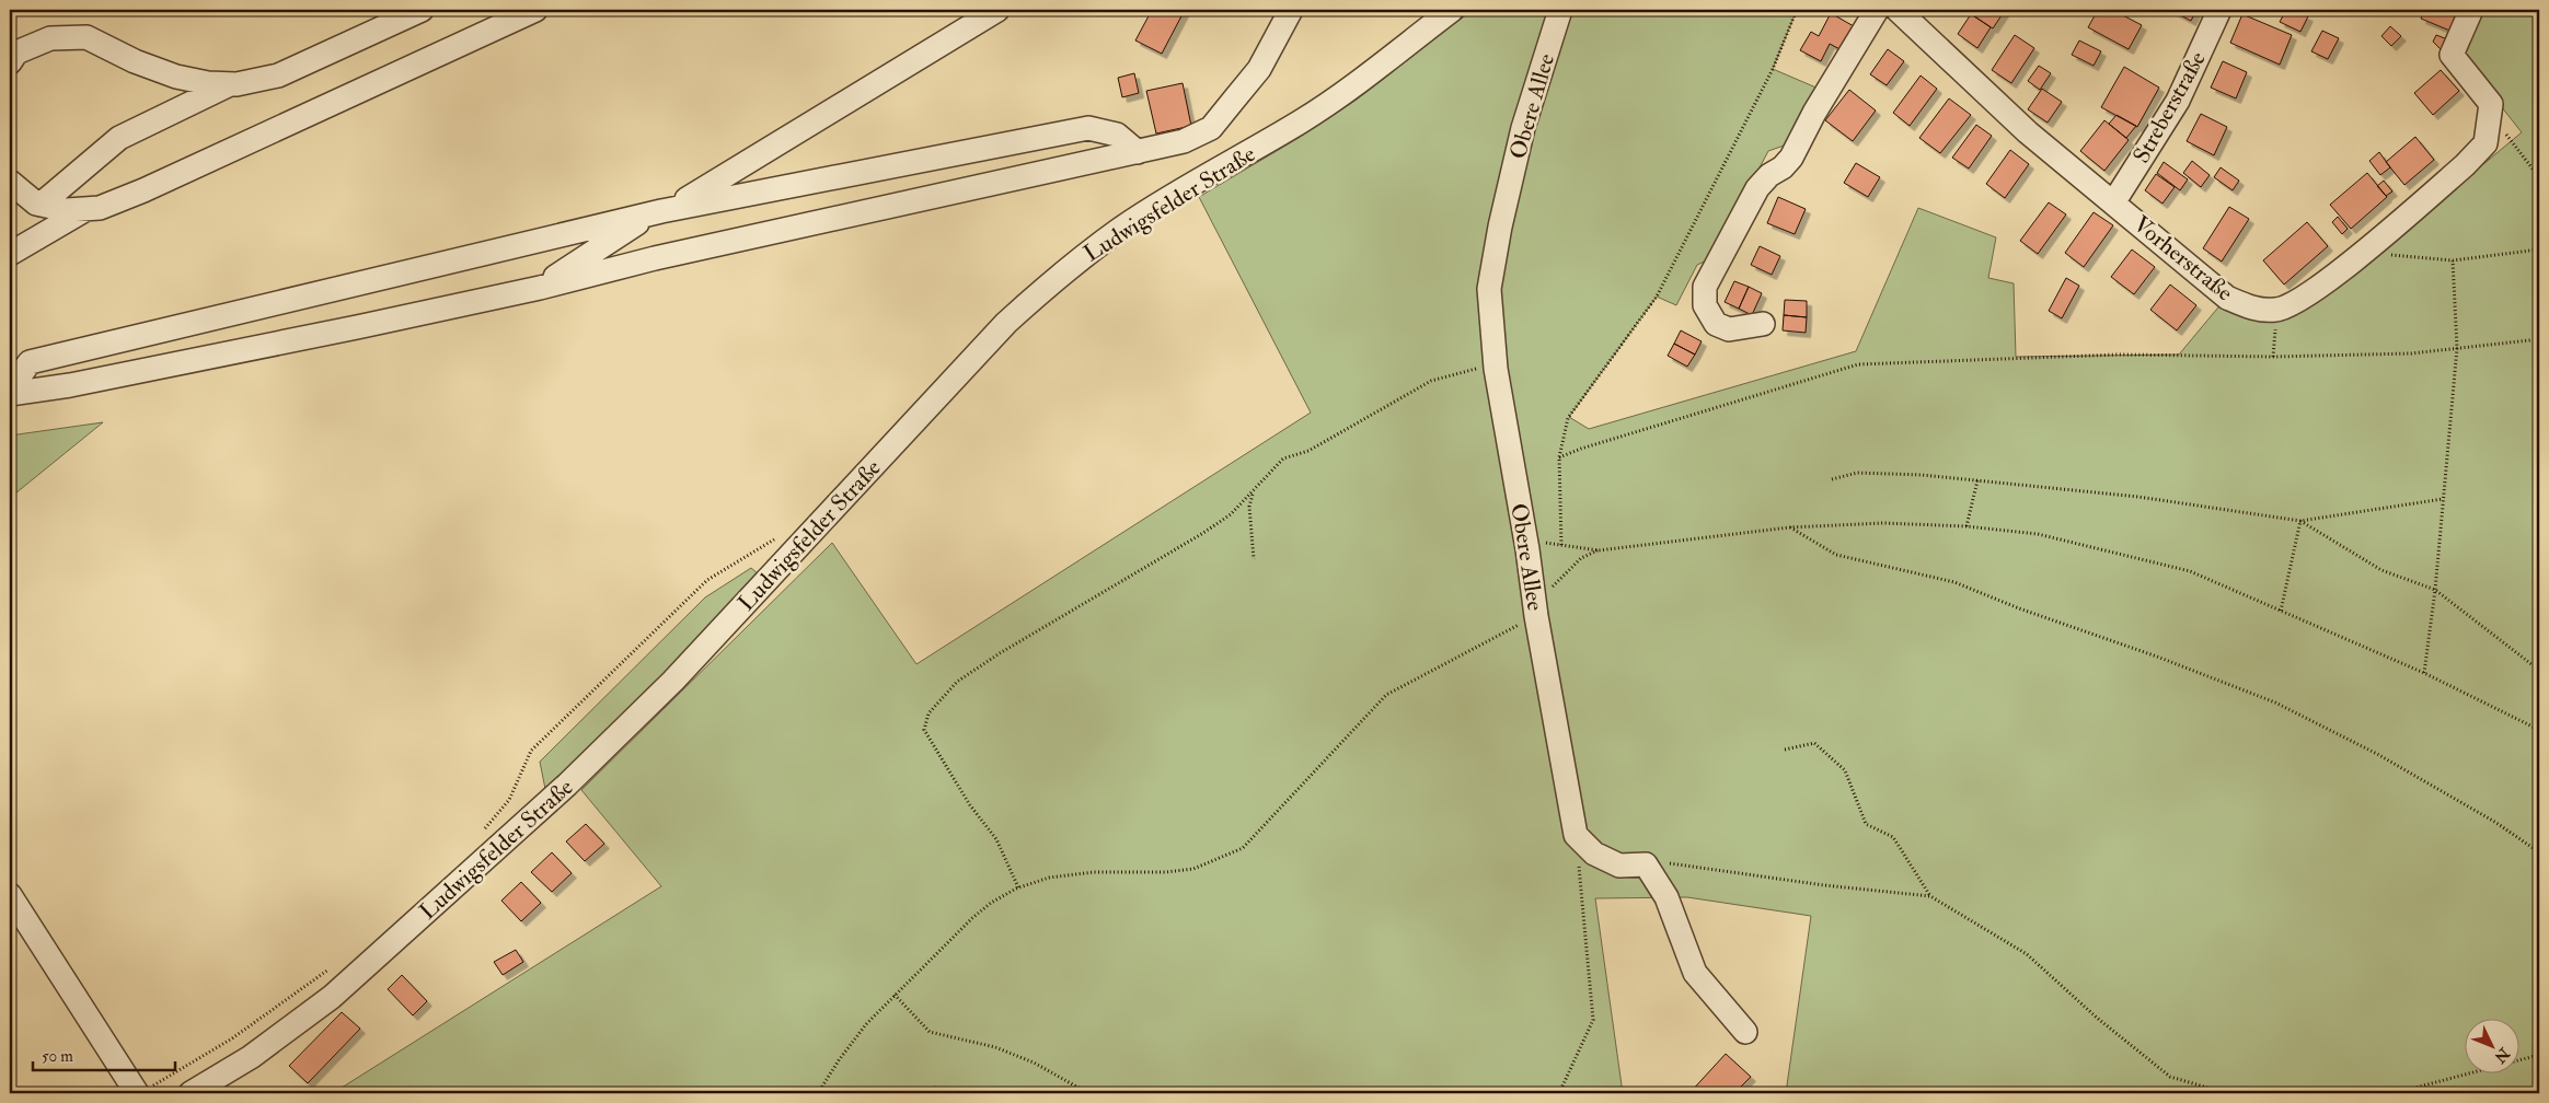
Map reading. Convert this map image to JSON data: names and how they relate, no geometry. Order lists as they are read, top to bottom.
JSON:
{
  "streets": {
    "street": [
      "Obere Allee",
      "Streberstraße",
      "Ludwigsfelder Straße",
      "Vorherstraße"
    ]
  },
  "crossings": [
    ["Streberstraße", "Vorherstraße"]
  ],
  "scale_bar": "50 m",
  "north": "bottom right"
}
